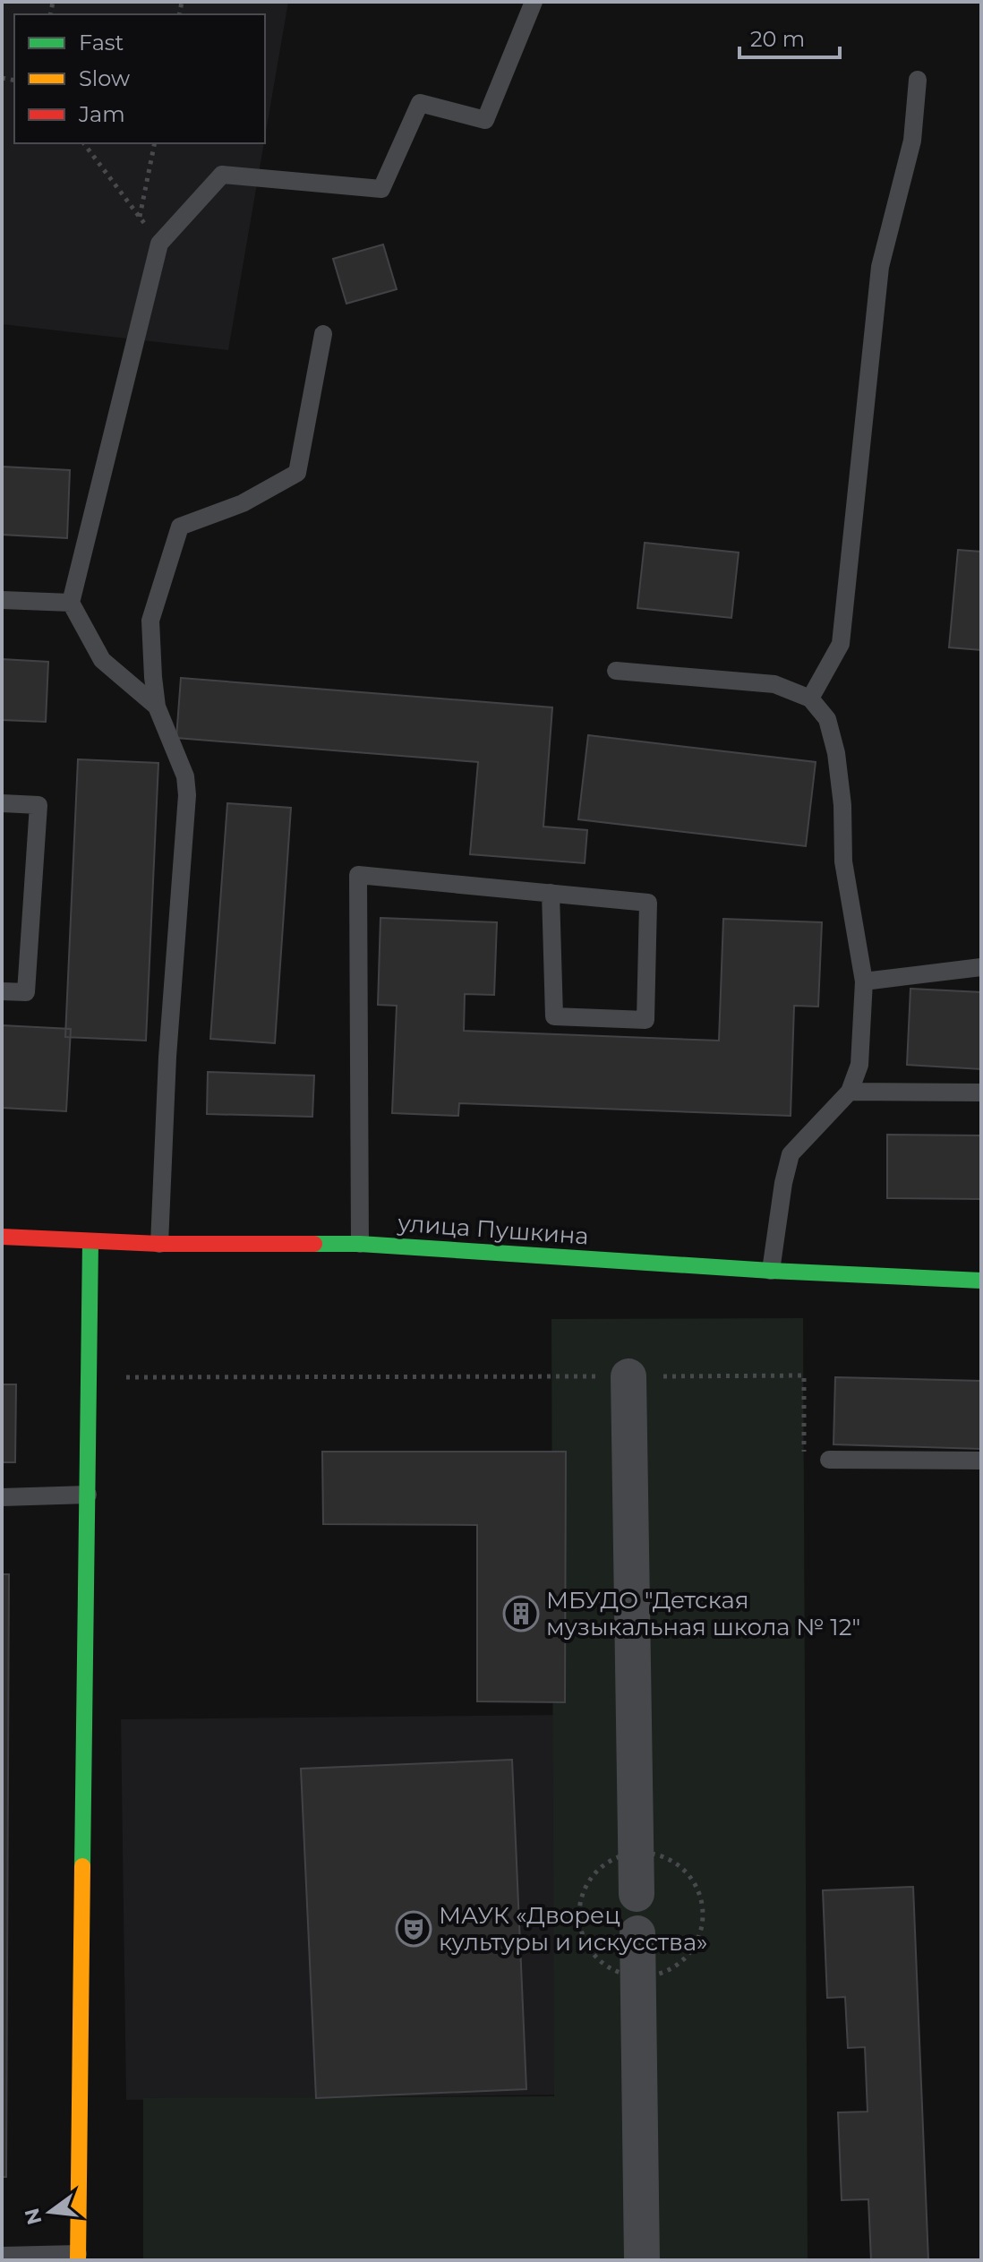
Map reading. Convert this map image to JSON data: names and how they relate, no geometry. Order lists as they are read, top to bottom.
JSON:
{
  "streets": {
    "street": ["улица Пушкина"]
  },
  "places": {
    "building": ["МБУДО \"Детская музыкальная школа № 12\""],
    "theatre": ["МАУК «Дворец культуры и искусства»"]
  },
  "legend": ["Fast", "Slow", "Jam"],
  "scale_bar": "20 m",
  "north": "left"
}
